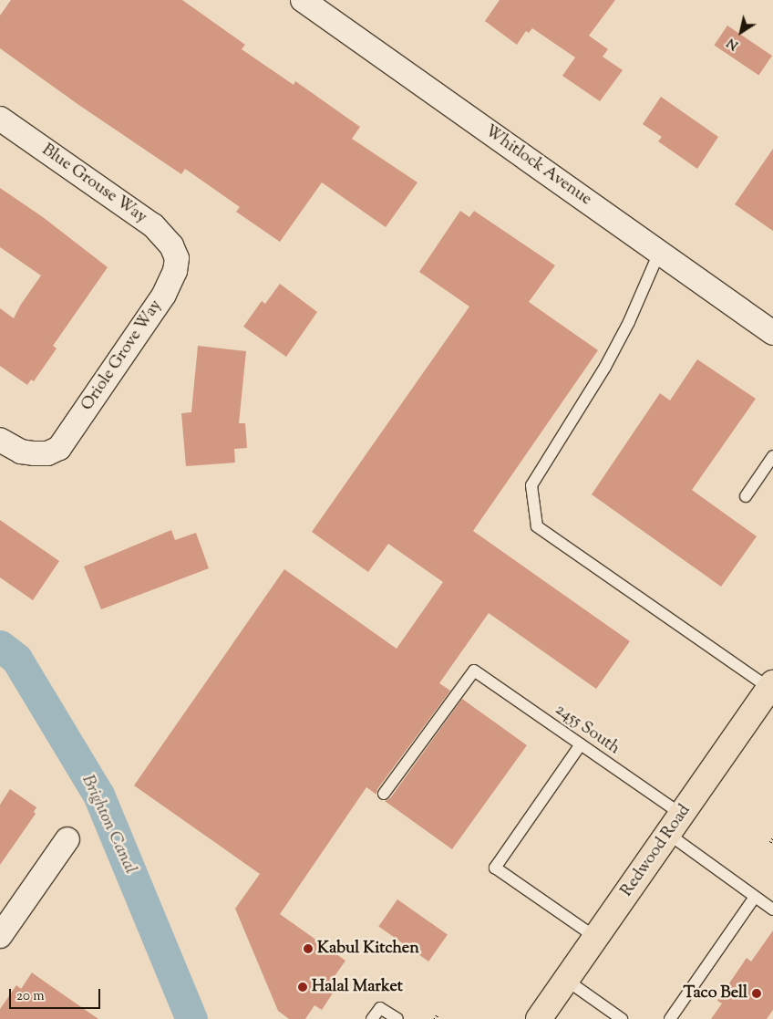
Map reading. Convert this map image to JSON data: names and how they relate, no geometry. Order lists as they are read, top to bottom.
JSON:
{
  "streets": {
    "main road": ["Redwood Road"],
    "street": ["Whitlock Avenue", "Blue Grouse Way", "Oriole Grove Way"],
    "lane": ["2455 South"]
  },
  "crossings": [
    ["Blue Grouse Way", "Oriole Grove Way"],
    ["2455 South", "Redwood Road"]
  ],
  "water": ["Brighton Canal"],
  "places": ["Kabul Kitchen", "Halal Market", "Taco Bell"],
  "scale_bar": "20 m",
  "north": "bottom left"
}
